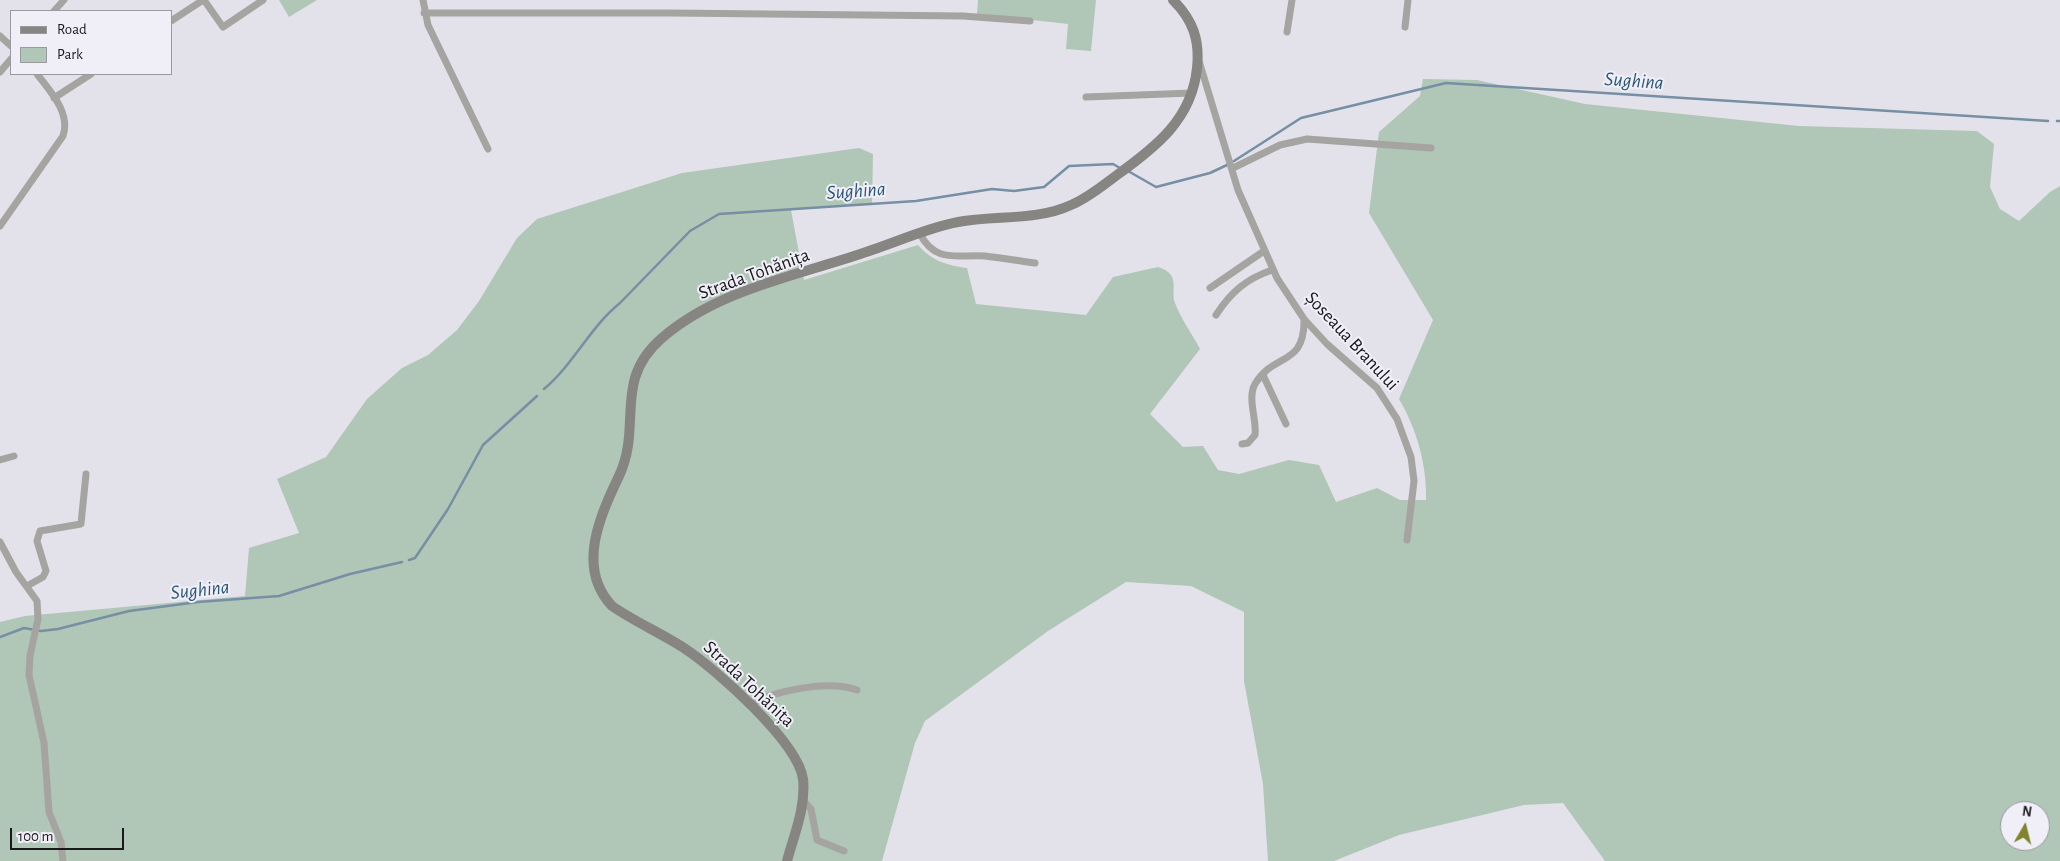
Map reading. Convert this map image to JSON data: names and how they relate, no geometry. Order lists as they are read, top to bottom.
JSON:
{
  "streets": {
    "main road": ["Strada Tohănița", "Șoseaua Branului"]
  },
  "crossings": [
    ["Strada Tohănița", "Șoseaua Branului"]
  ],
  "water": ["Sughina"],
  "legend": ["Road", "Park"],
  "scale_bar": "100 m",
  "north": "top"
}
